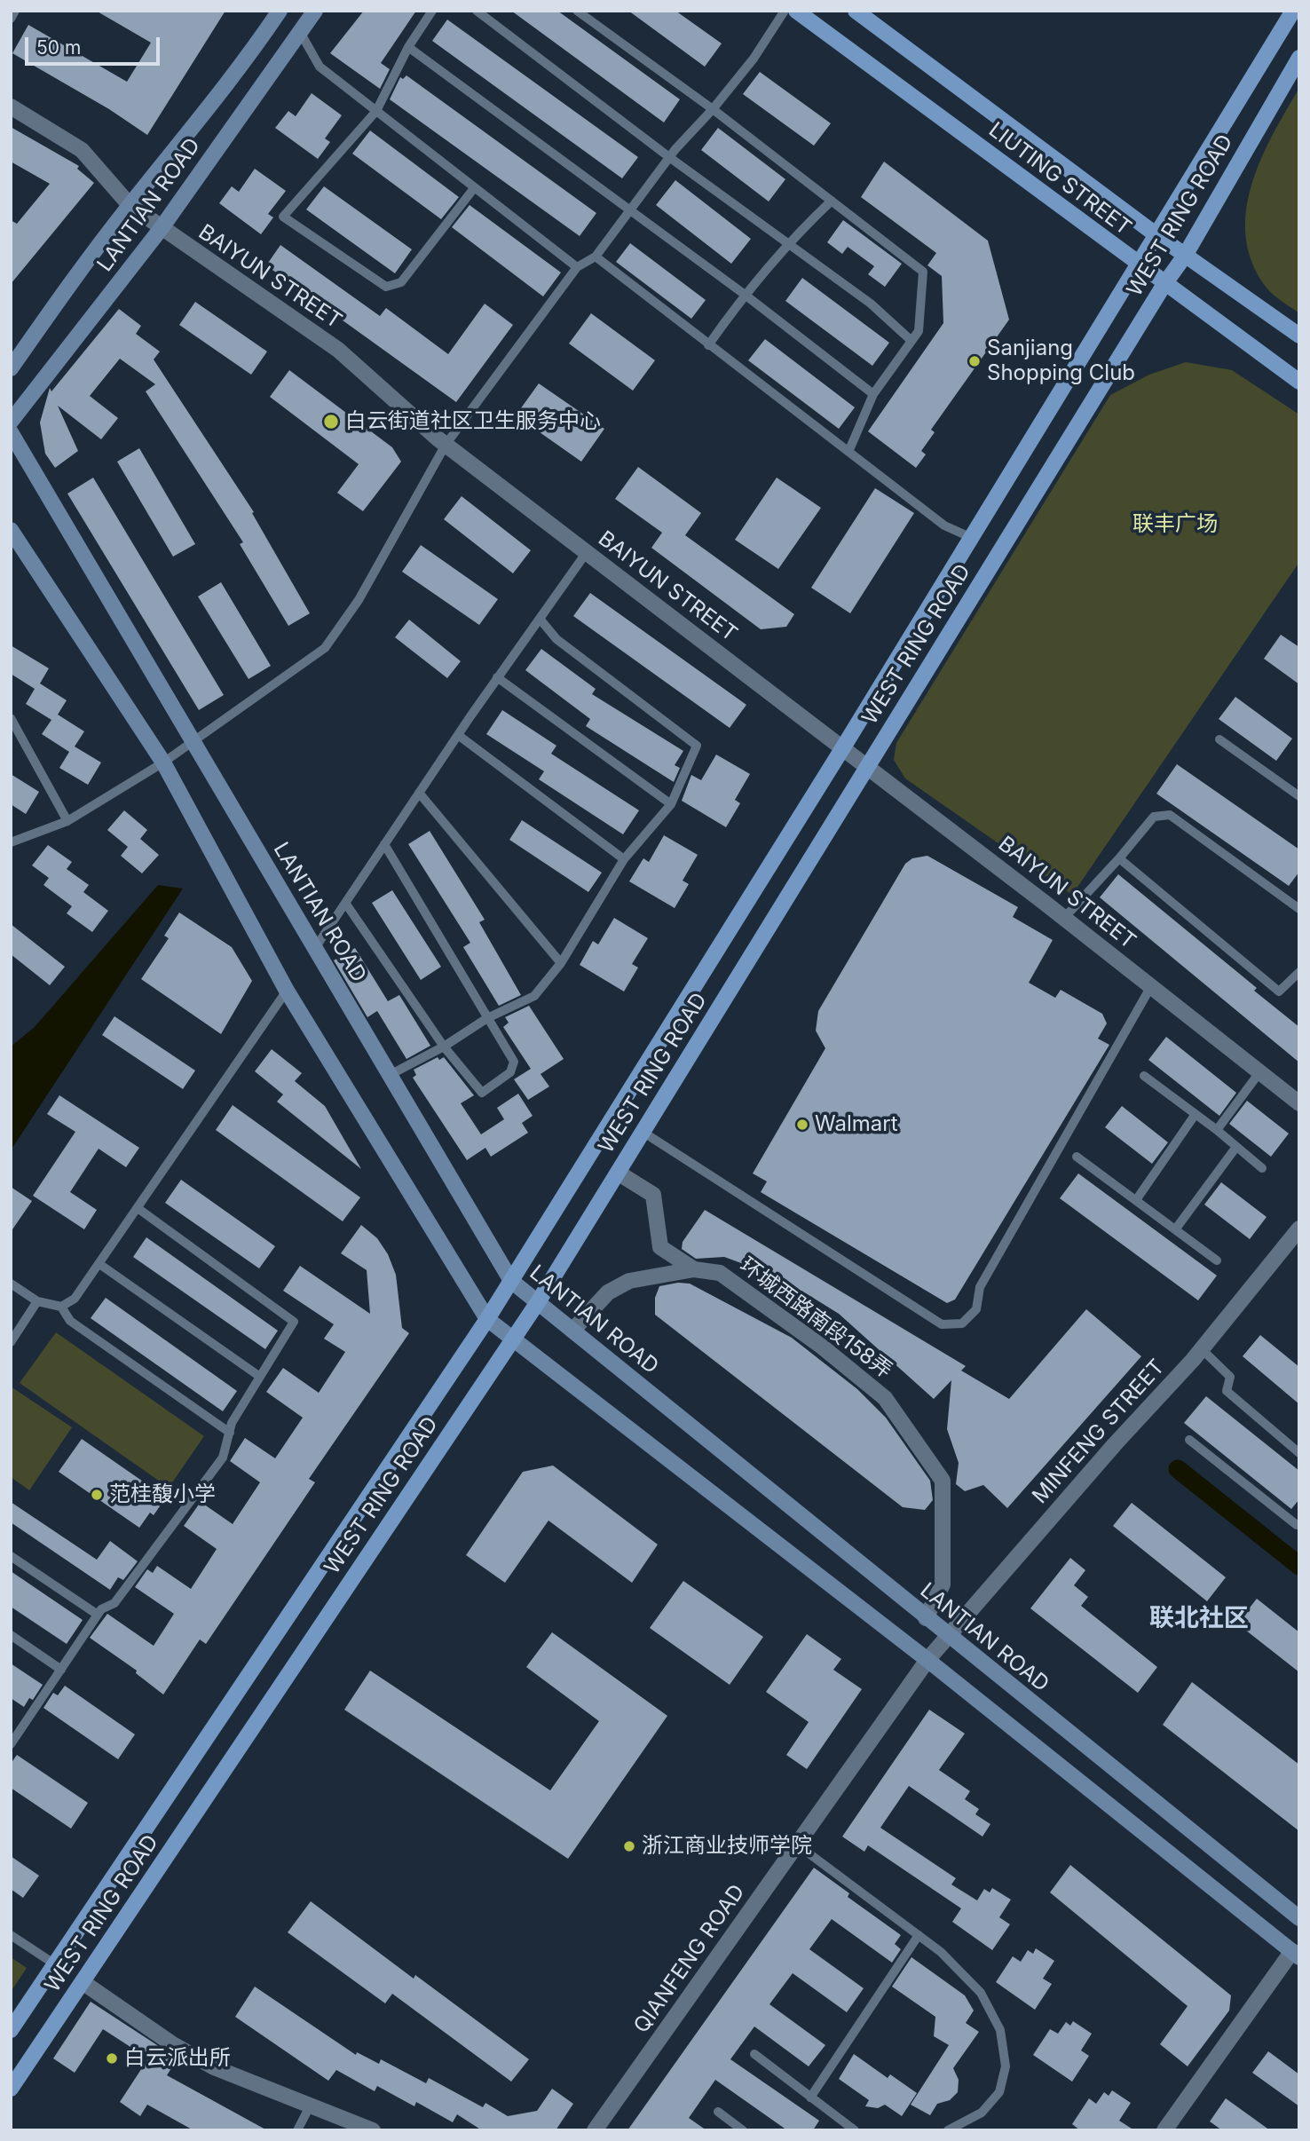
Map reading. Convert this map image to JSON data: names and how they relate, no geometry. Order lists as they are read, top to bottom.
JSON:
{
  "streets": {
    "main road": ["LIUTING STREET", "WEST RING ROAD"],
    "street": [
      "LANTIAN ROAD",
      "BAIYUN STREET",
      "环城西路南段158弄",
      "MINFENG STREET",
      "QIANFENG ROAD"
    ]
  },
  "crossings": [
    ["LIUTING STREET", "WEST RING ROAD"],
    ["LANTIAN ROAD", "WEST RING ROAD"],
    ["LANTIAN ROAD", "BAIYUN STREET"],
    ["LANTIAN ROAD", "环城西路南段158弄"],
    ["LANTIAN ROAD", "MINFENG STREET"],
    ["WEST RING ROAD", "BAIYUN STREET"],
    ["MINFENG STREET", "QIANFENG ROAD"]
  ],
  "districts": ["联北社区"],
  "parks": ["联丰广场"],
  "places": [
    "Sanjiang Shopping Club",
    "白云街道社区卫生服务中心",
    "Walmart",
    "范桂馥小学",
    "浙江商业技师学院",
    "白云派出所"
  ],
  "scale_bar": "50 m"
}
